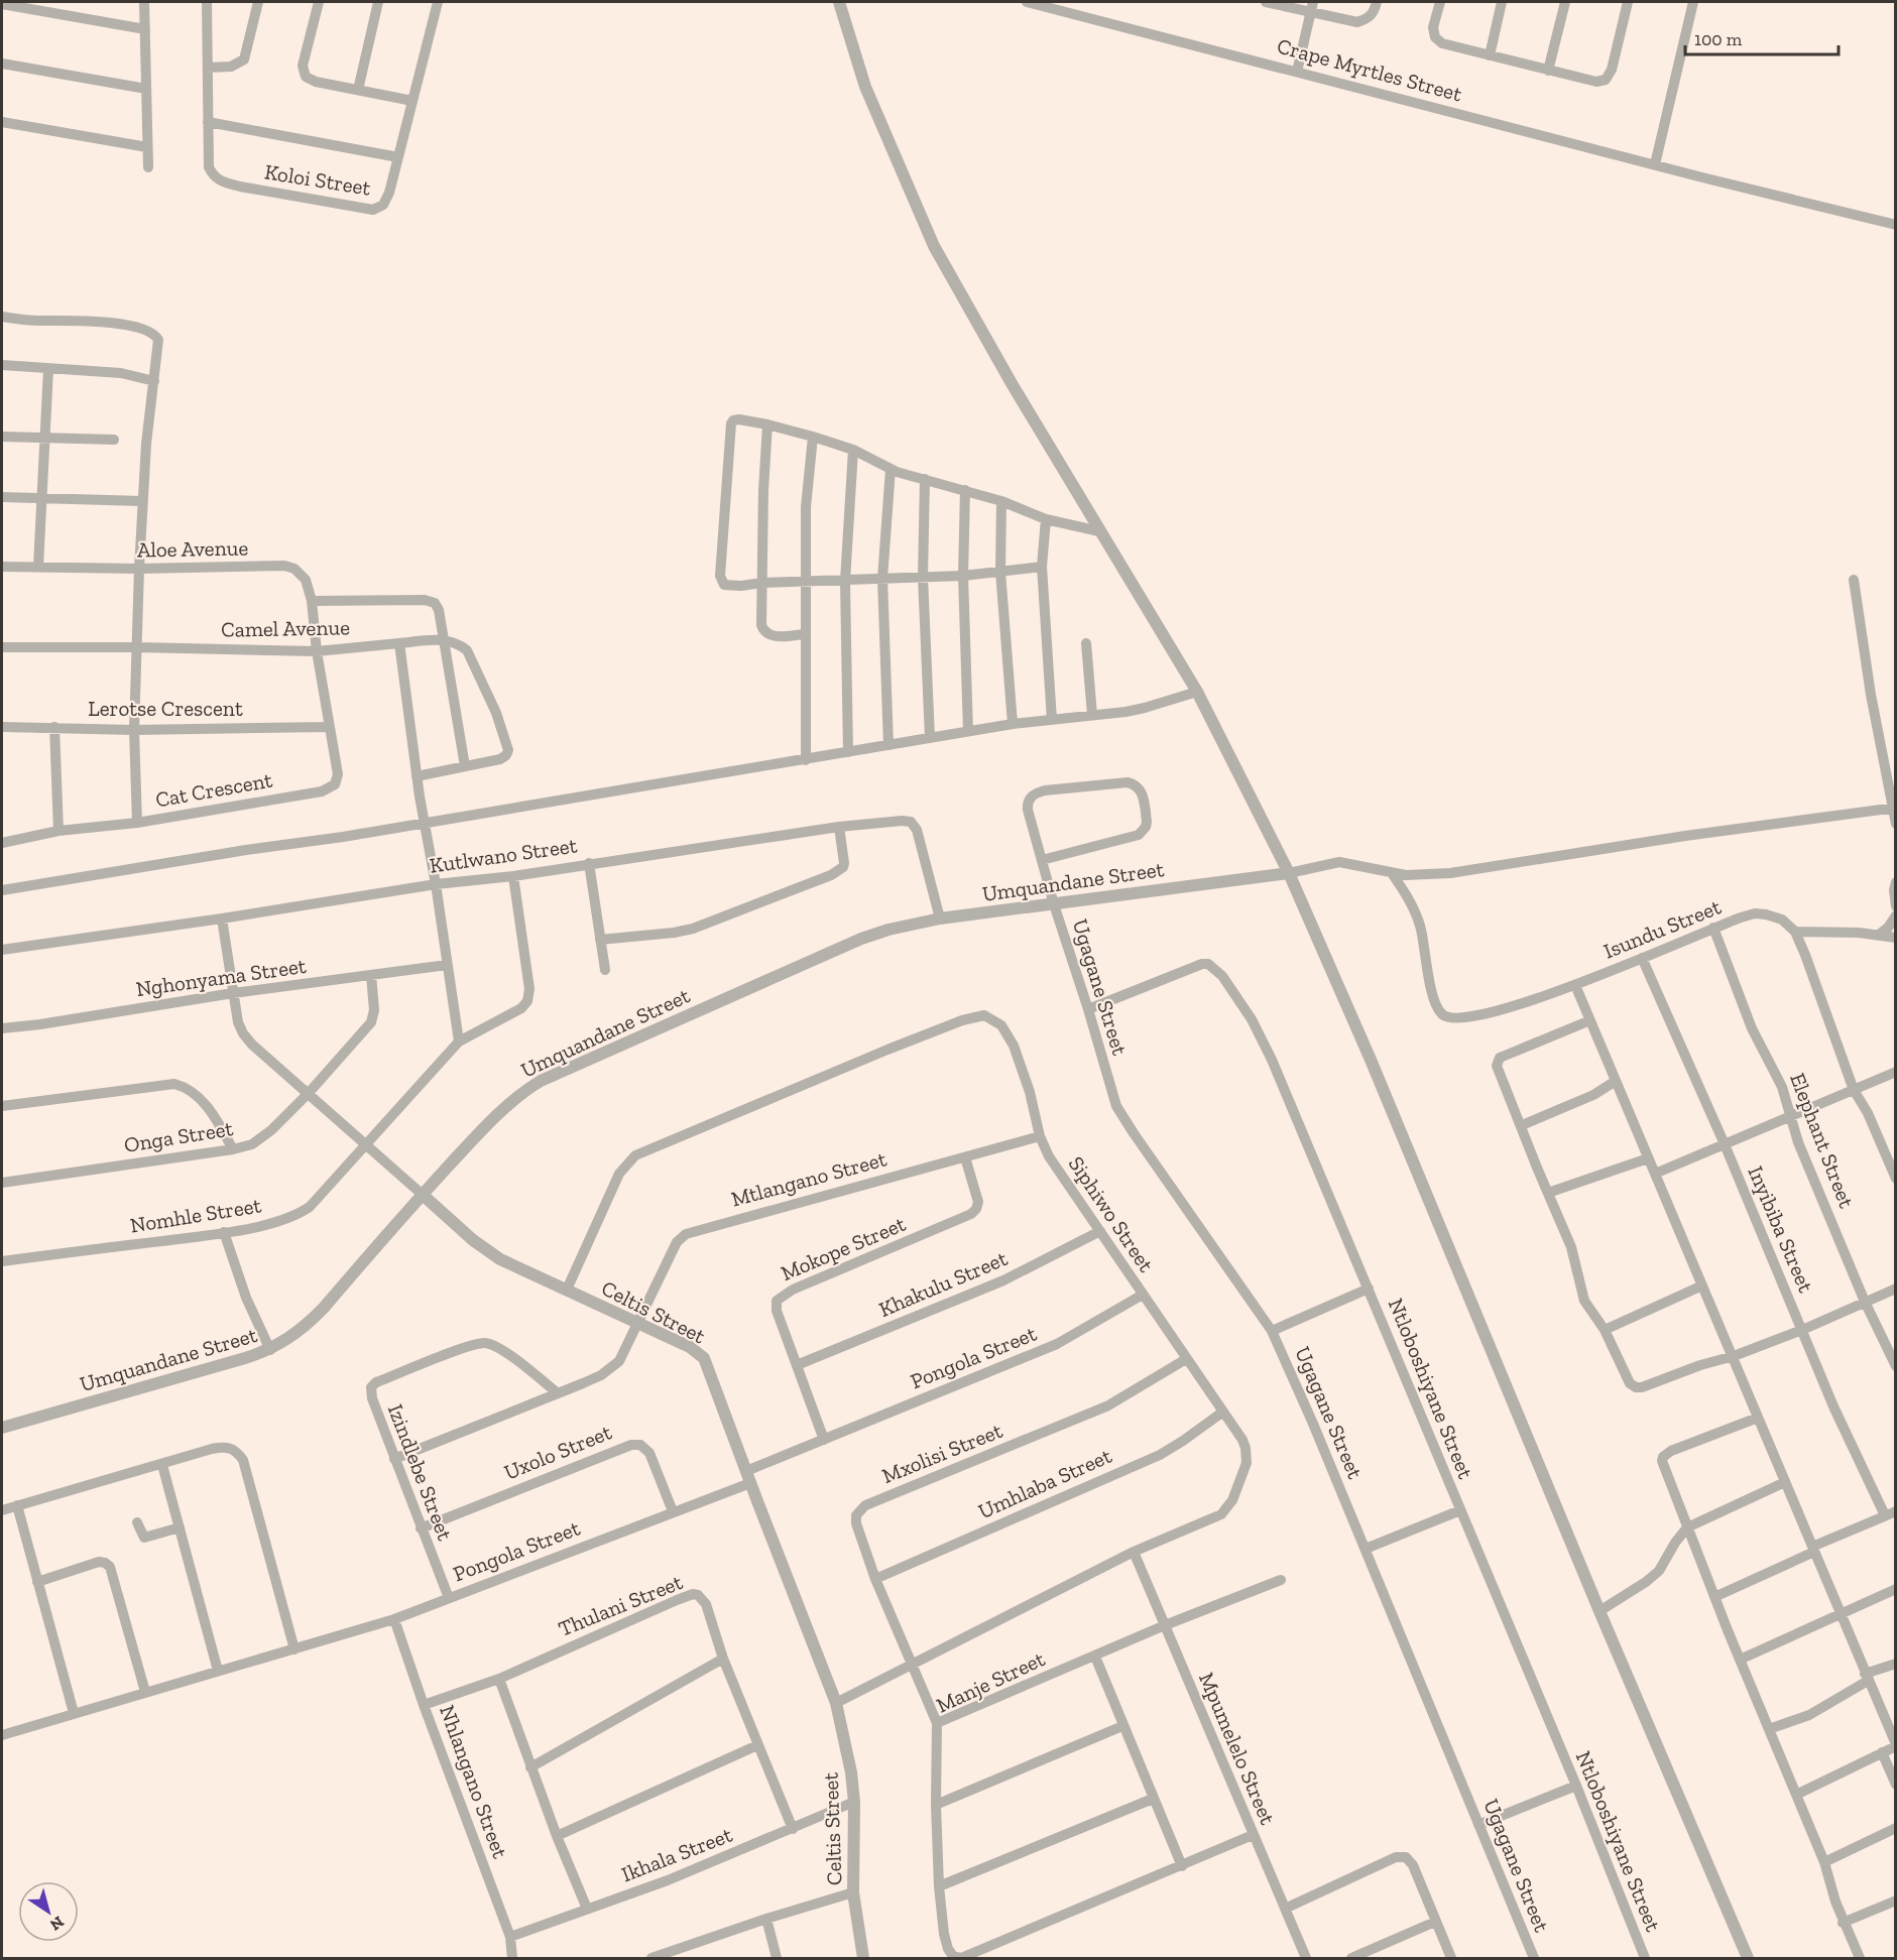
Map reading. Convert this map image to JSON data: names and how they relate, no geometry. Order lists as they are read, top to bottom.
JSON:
{
  "streets": {
    "street": [
      "Crape Myrtles Street",
      "Koloi Street",
      "Aloe Avenue",
      "Camel Avenue",
      "Lerotse Crescent",
      "Cat Crescent",
      "Kutlwano Street",
      "Umquandane Street",
      "Isundu Street",
      "Nghonyama Street",
      "Ugagane Street",
      "Onga Street",
      "Elephant Street",
      "Mtlangano Street",
      "Siphiwo Street",
      "Nomhle Street",
      "Inyibiba Street",
      "Mokope Street",
      "Khakulu Street",
      "Celtis Street",
      "Pongola Street",
      "Ntloboshiyane Street",
      "Uxolo Street",
      "Mxolisi Street",
      "Izindlebe Street",
      "Umhlaba Street",
      "Thulani Street",
      "Manje Street",
      "Mpumelelo Street",
      "Nhlangano Street",
      "Ikhala Street"
    ]
  },
  "crossings": [
    ["Aloe Avenue", "Camel Avenue"],
    ["Aloe Avenue", "Cat Crescent"],
    ["Camel Avenue", "Cat Crescent"],
    ["Lerotse Crescent", "Cat Crescent"],
    ["Kutlwano Street", "Umquandane Street"],
    ["Kutlwano Street", "Celtis Street"],
    ["Umquandane Street", "Ugagane Street"],
    ["Umquandane Street", "Celtis Street"],
    ["Isundu Street", "Elephant Street"],
    ["Isundu Street", "Inyibiba Street"],
    ["Nghonyama Street", "Onga Street"],
    ["Nghonyama Street", "Celtis Street"],
    ["Ugagane Street", "Ntloboshiyane Street"],
    ["Onga Street", "Celtis Street"],
    ["Mtlangano Street", "Siphiwo Street"],
    ["Mtlangano Street", "Mokope Street"],
    ["Mtlangano Street", "Celtis Street"],
    ["Mtlangano Street", "Izindlebe Street"],
    ["Siphiwo Street", "Khakulu Street"],
    ["Siphiwo Street", "Celtis Street"],
    ["Siphiwo Street", "Pongola Street"],
    ["Siphiwo Street", "Mxolisi Street"],
    ["Siphiwo Street", "Umhlaba Street"],
    ["Siphiwo Street", "Mpumelelo Street"],
    ["Nomhle Street", "Celtis Street"],
    ["Mokope Street", "Khakulu Street"],
    ["Mokope Street", "Pongola Street"],
    ["Celtis Street", "Pongola Street"],
    ["Celtis Street", "Ikhala Street"],
    ["Pongola Street", "Uxolo Street"],
    ["Pongola Street", "Izindlebe Street"],
    ["Pongola Street", "Nhlangano Street"],
    ["Uxolo Street", "Izindlebe Street"],
    ["Mxolisi Street", "Umhlaba Street"],
    ["Mxolisi Street", "Manje Street"],
    ["Thulani Street", "Nhlangano Street"],
    ["Thulani Street", "Ikhala Street"],
    ["Manje Street", "Mpumelelo Street"],
    ["Nhlangano Street", "Ikhala Street"]
  ],
  "scale_bar": "100 m",
  "north": "bottom right"
}
